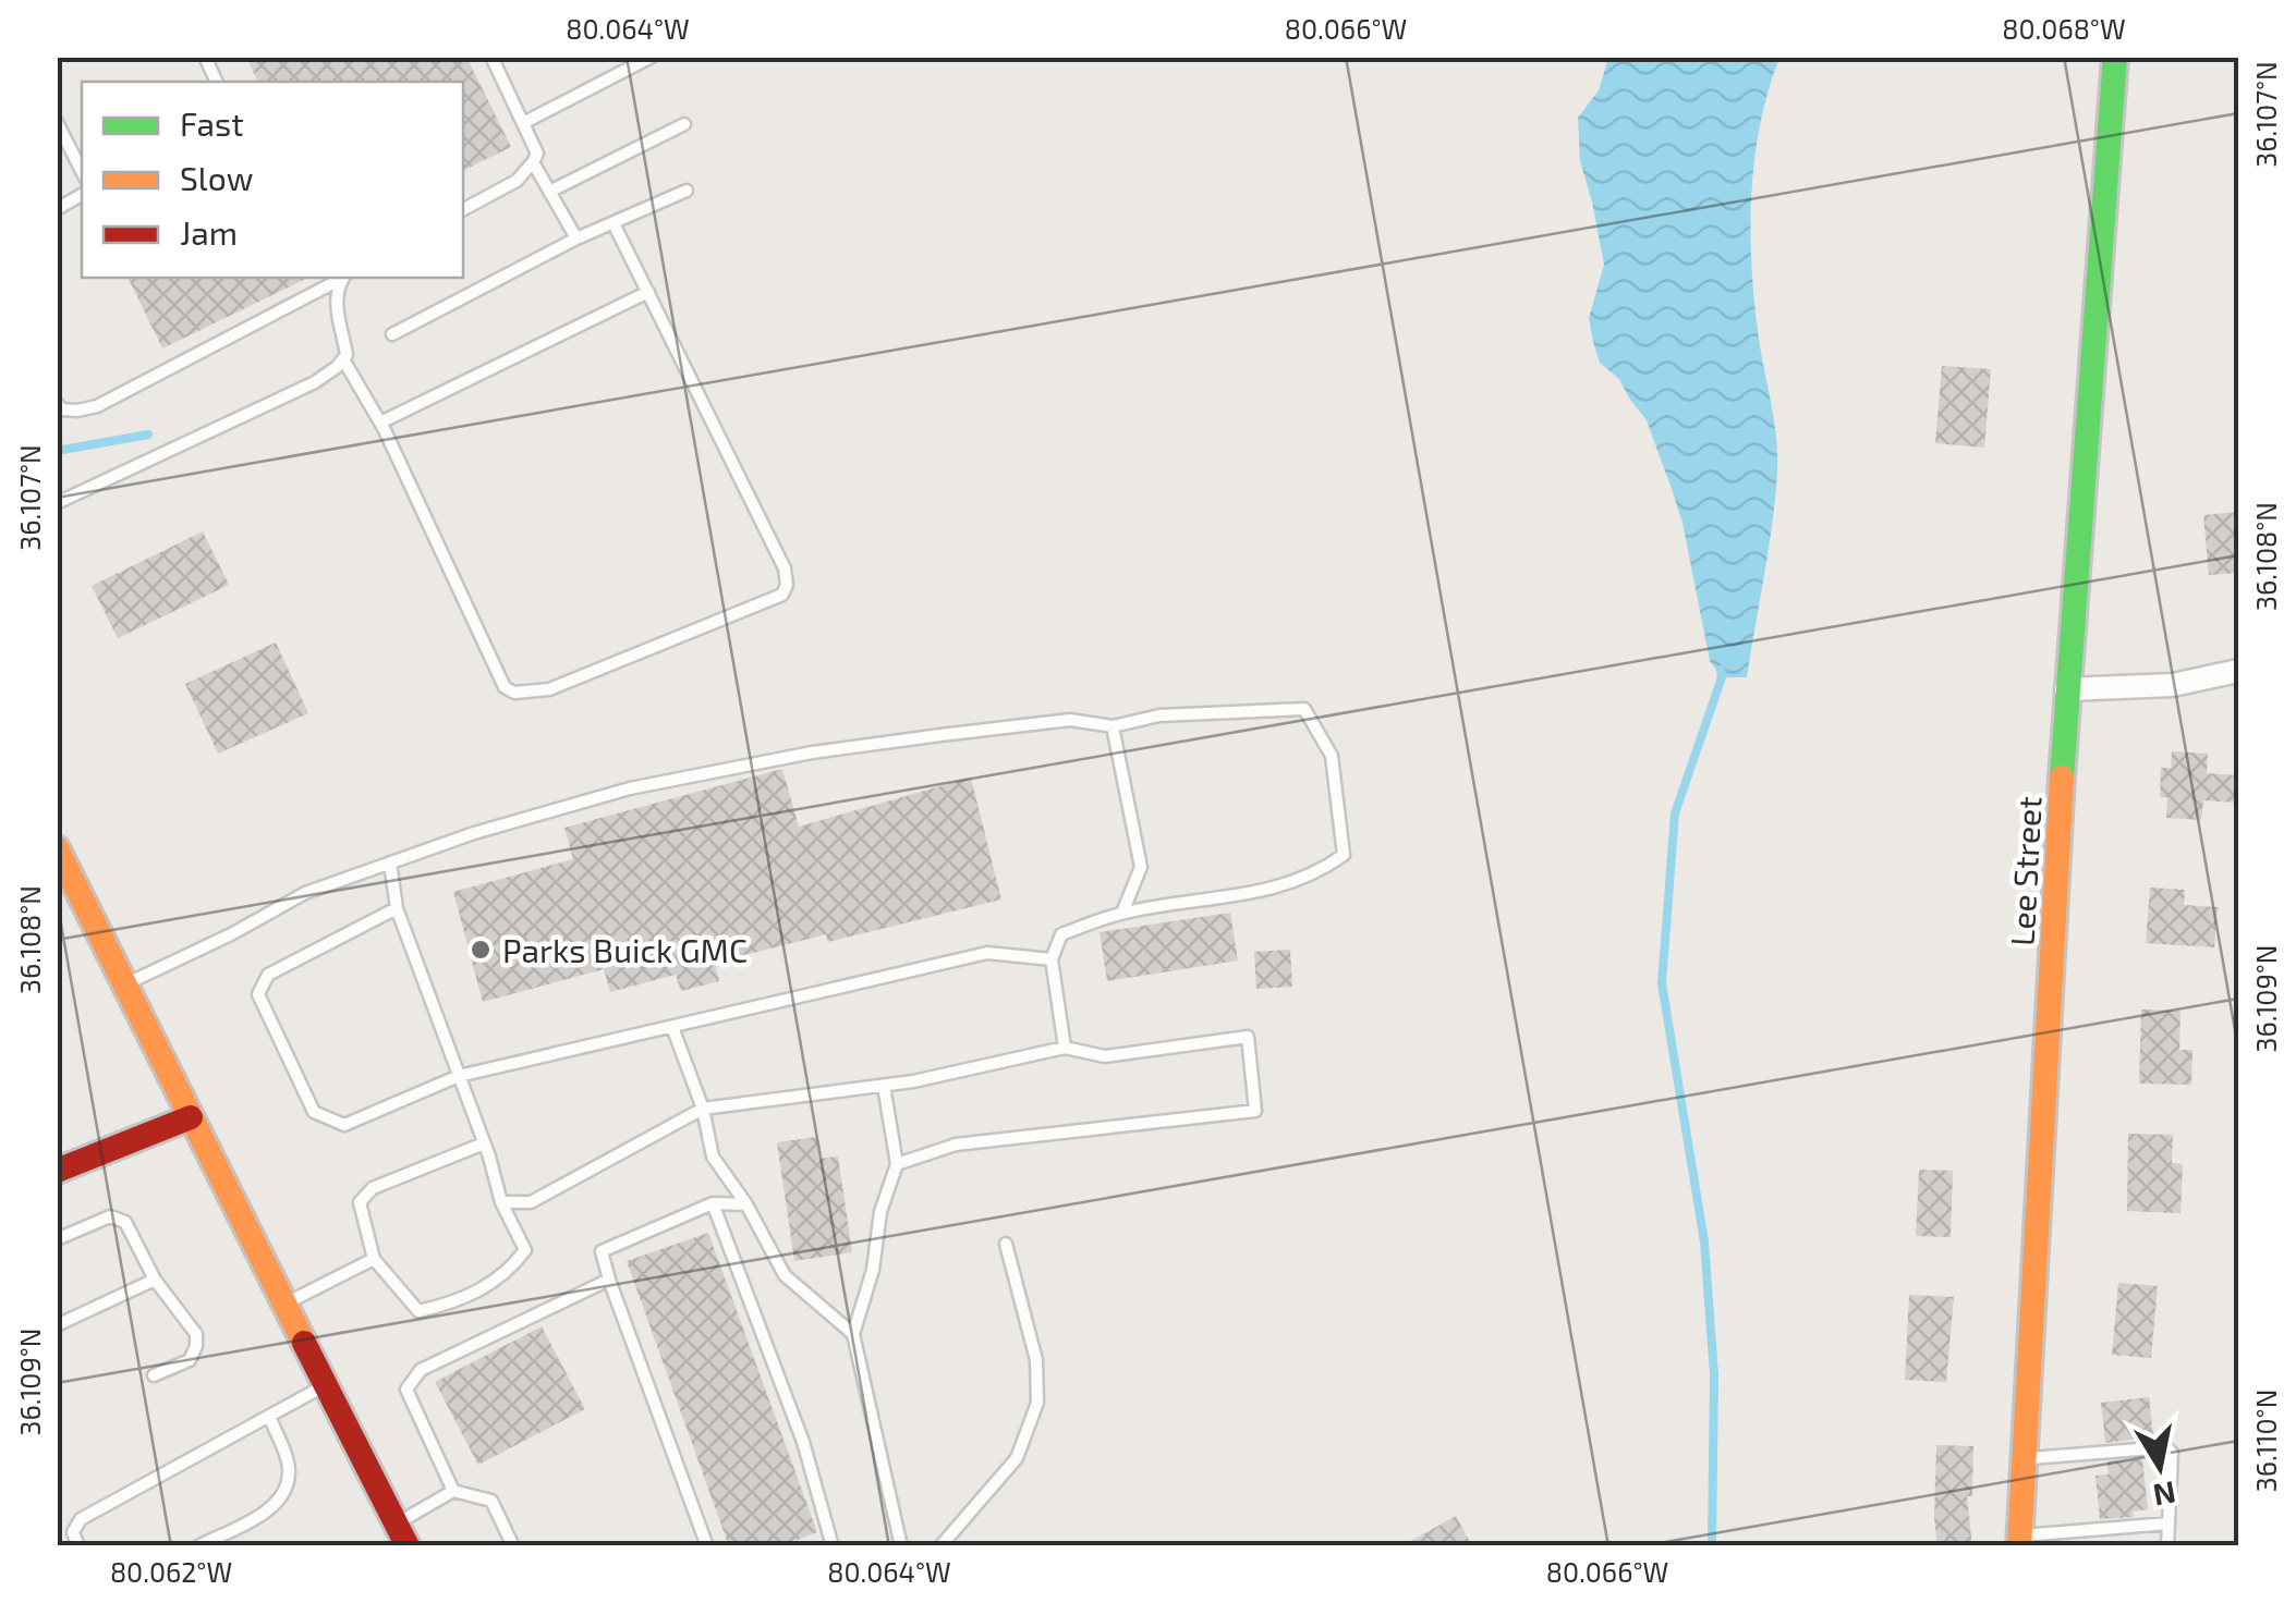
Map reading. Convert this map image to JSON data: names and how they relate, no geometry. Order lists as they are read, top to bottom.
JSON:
{
  "streets": {
    "street": ["Lee Street"]
  },
  "places": ["Parks Buick GMC"],
  "legend": ["Fast", "Slow", "Jam"],
  "north": "bottom",
  "coordinates": [
    "80.064°W",
    "80.066°W",
    "80.068°W",
    "36.107°N",
    "36.108°N",
    "36.109°N",
    "36.110°N",
    "80.062°W"
  ]
}
